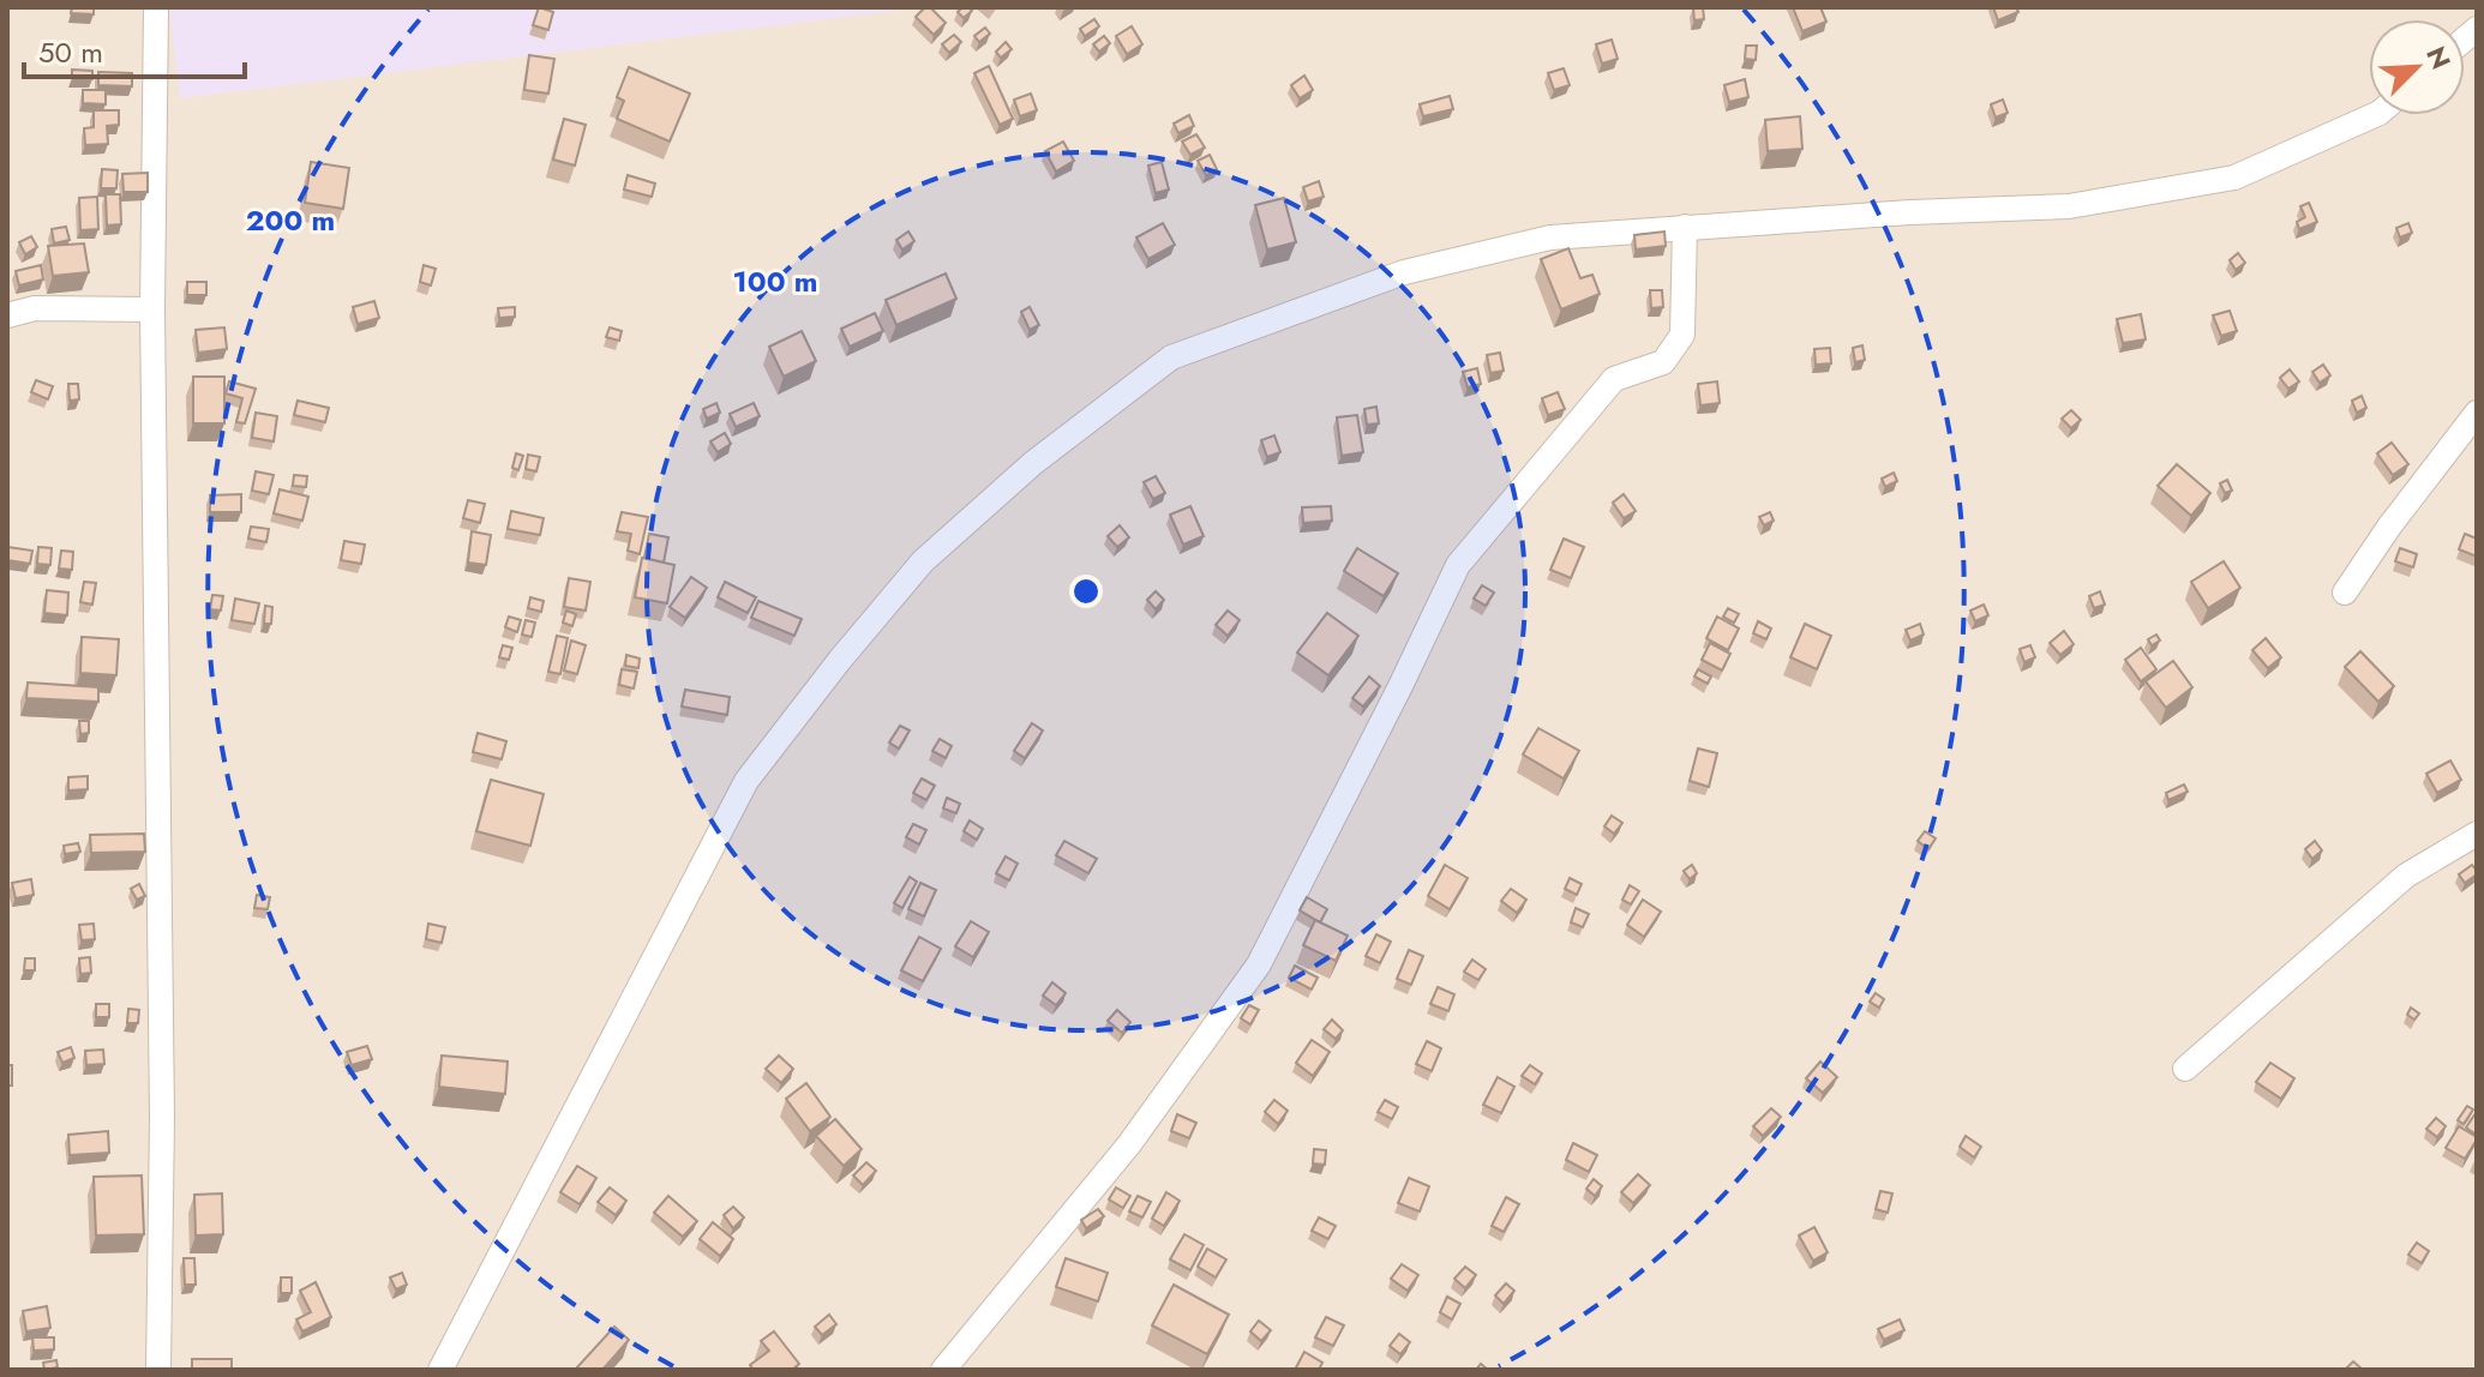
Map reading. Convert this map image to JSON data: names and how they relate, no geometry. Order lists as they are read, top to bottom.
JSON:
{
  "scale_bar": "50 m",
  "north": "top right",
  "rings": ["200 m", "100 m"]
}
